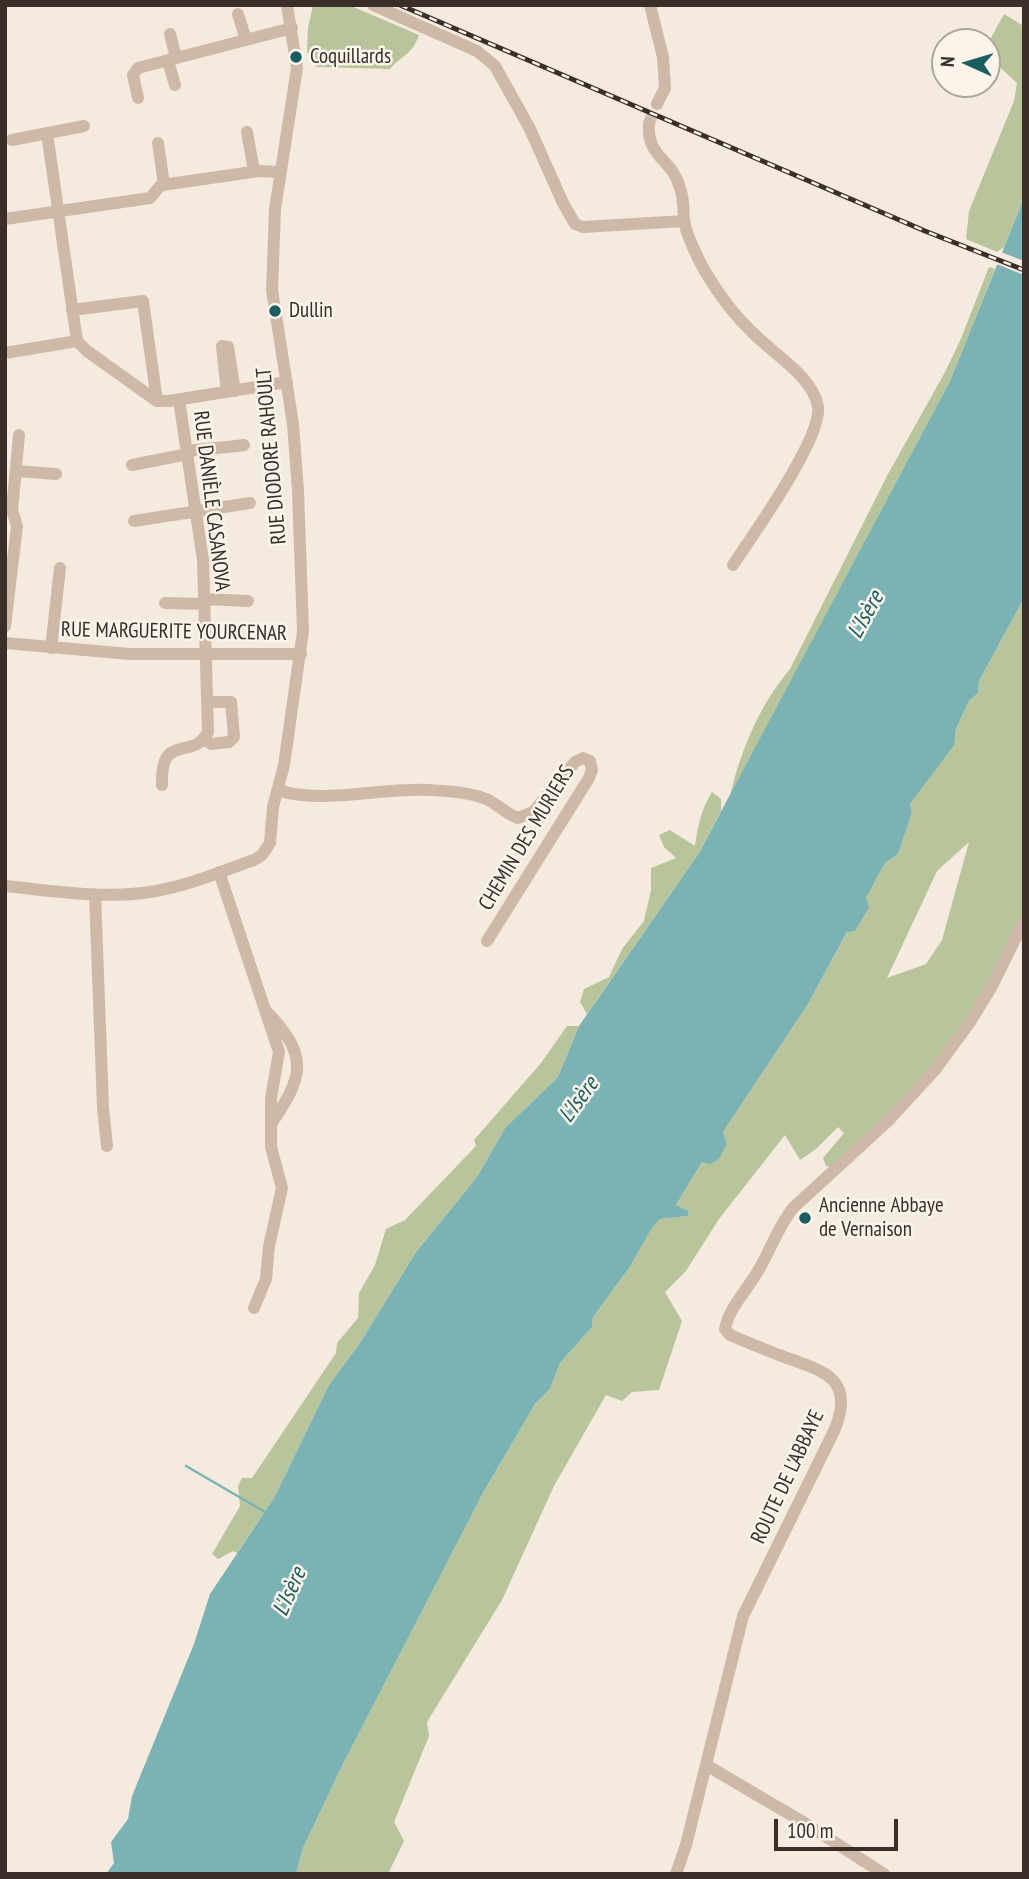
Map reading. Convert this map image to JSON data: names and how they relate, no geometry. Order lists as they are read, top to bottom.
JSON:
{
  "streets": {
    "street": [
      "RUE DIODORE RAHOULT",
      "RUE DANIÈLE CASANOVA",
      "RUE MARGUERITE YOURCENAR",
      "CHEMIN DES MURIERS",
      "ROUTE DE L'ABBAYE"
    ]
  },
  "crossings": [
    ["RUE DIODORE RAHOULT", "RUE MARGUERITE YOURCENAR"],
    ["RUE DIODORE RAHOULT", "CHEMIN DES MURIERS"],
    ["RUE DANIÈLE CASANOVA", "RUE MARGUERITE YOURCENAR"]
  ],
  "water": ["L'Isère"],
  "places": ["Coquillards", "Dullin", "Ancienne Abbaye de Vernaison"],
  "scale_bar": "100 m",
  "north": "left"
}
